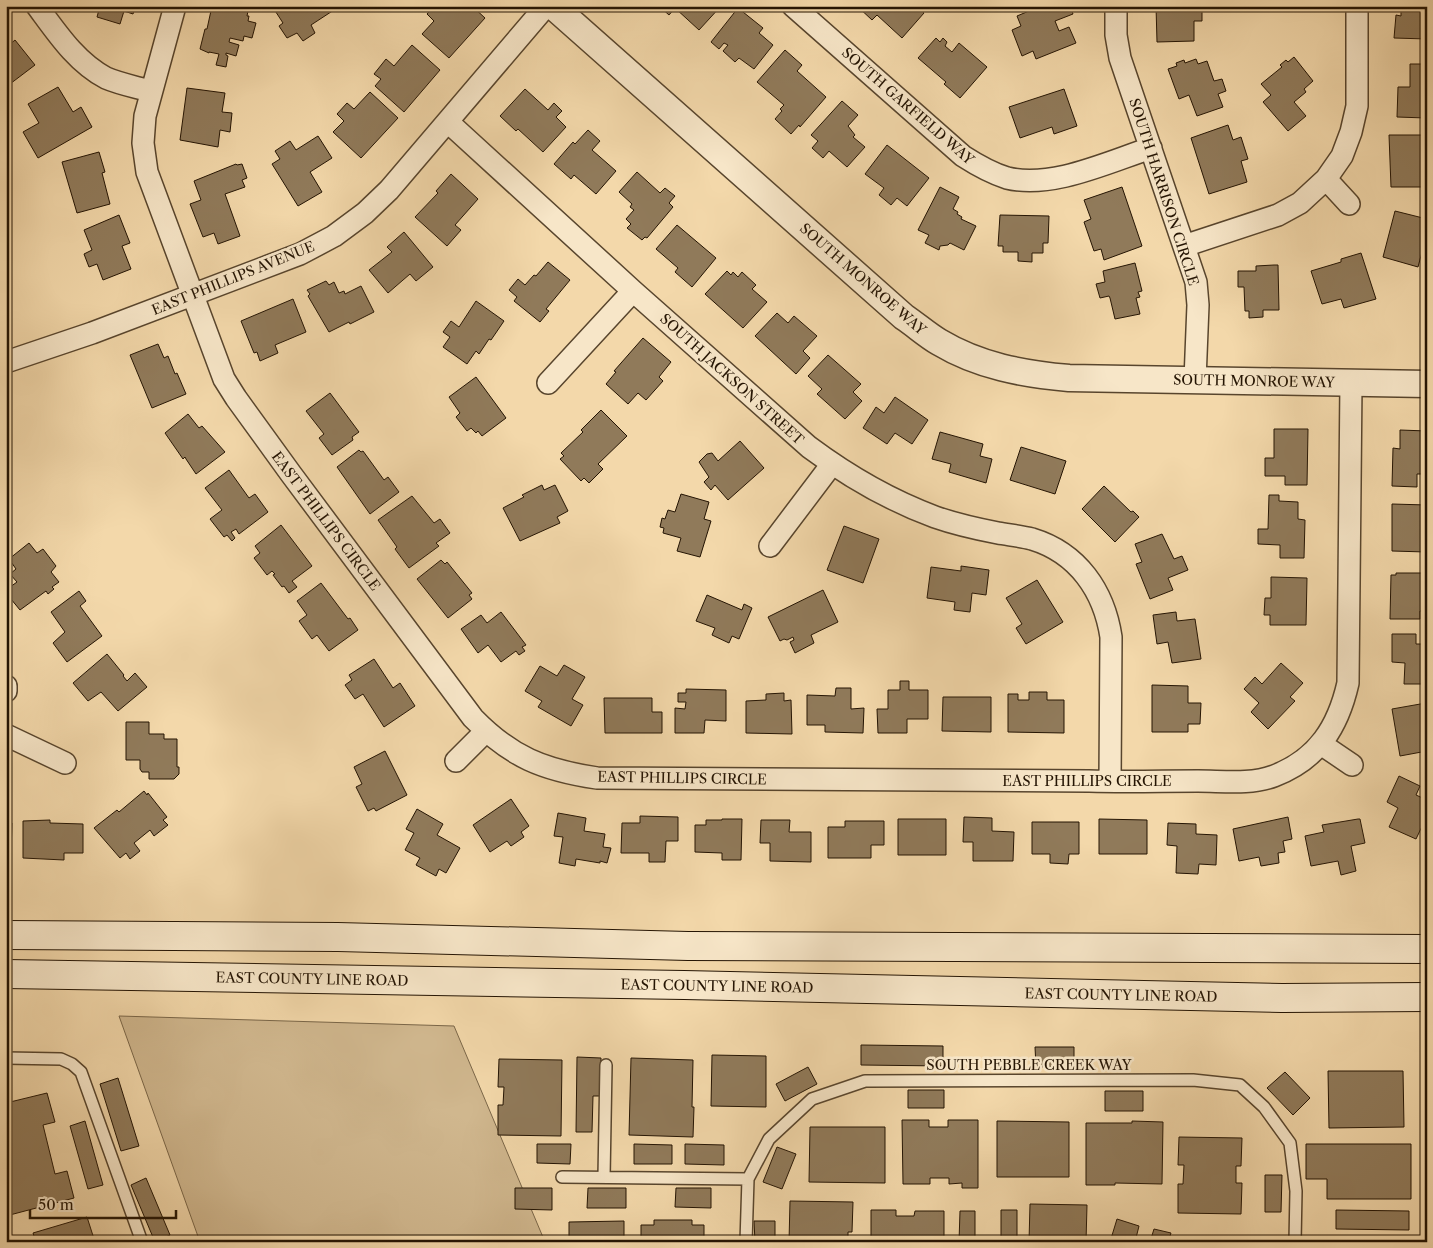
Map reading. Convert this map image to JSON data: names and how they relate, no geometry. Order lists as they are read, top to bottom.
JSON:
{
  "streets": {
    "main road": ["EAST COUNTY LINE ROAD"],
    "street": [
      "SOUTH GARFIELD WAY",
      "SOUTH HARRISON CIRCLE",
      "EAST PHILLIPS AVENUE",
      "SOUTH MONROE WAY",
      "SOUTH JACKSON STREET",
      "EAST PHILLIPS CIRCLE"
    ],
    "lane": ["SOUTH PEBBLE CREEK WAY"]
  },
  "crossings": [
    ["SOUTH GARFIELD WAY", "SOUTH HARRISON CIRCLE"],
    ["SOUTH HARRISON CIRCLE", "SOUTH MONROE WAY"],
    ["EAST PHILLIPS AVENUE", "SOUTH JACKSON STREET"],
    ["EAST PHILLIPS AVENUE", "EAST PHILLIPS CIRCLE"],
    ["SOUTH MONROE WAY", "EAST PHILLIPS CIRCLE"],
    ["SOUTH JACKSON STREET", "EAST PHILLIPS CIRCLE"]
  ],
  "scale_bar": "50 m"
}
